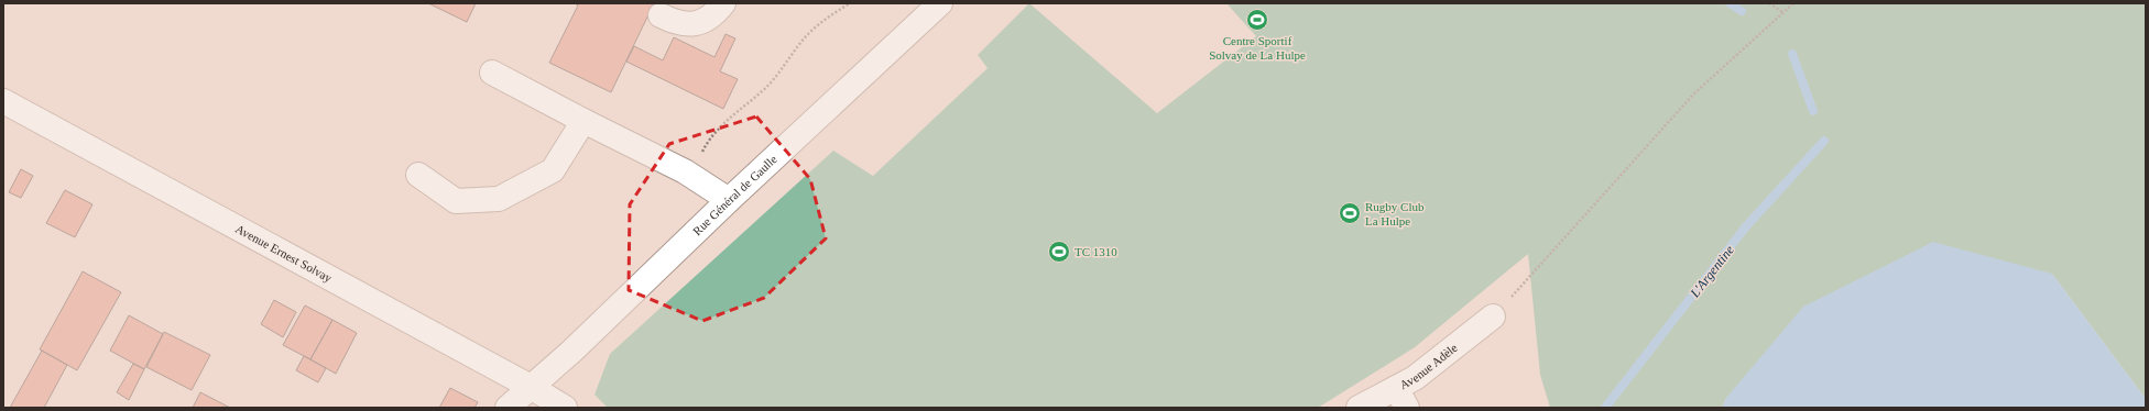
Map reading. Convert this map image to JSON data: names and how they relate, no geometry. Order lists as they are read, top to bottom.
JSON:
{
  "streets": {
    "street": ["Rue Général de Gaulle", "Avenue Ernest Solvay", "Avenue Adèle"]
  },
  "crossings": [
    ["Rue Général de Gaulle", "Avenue Ernest Solvay"]
  ],
  "water": ["L'Argentine"],
  "places": {
    "sports": ["Centre Sportif Solvay de La Hulpe", "Rugby Club La Hulpe", "TC 1310"]
  }
}
